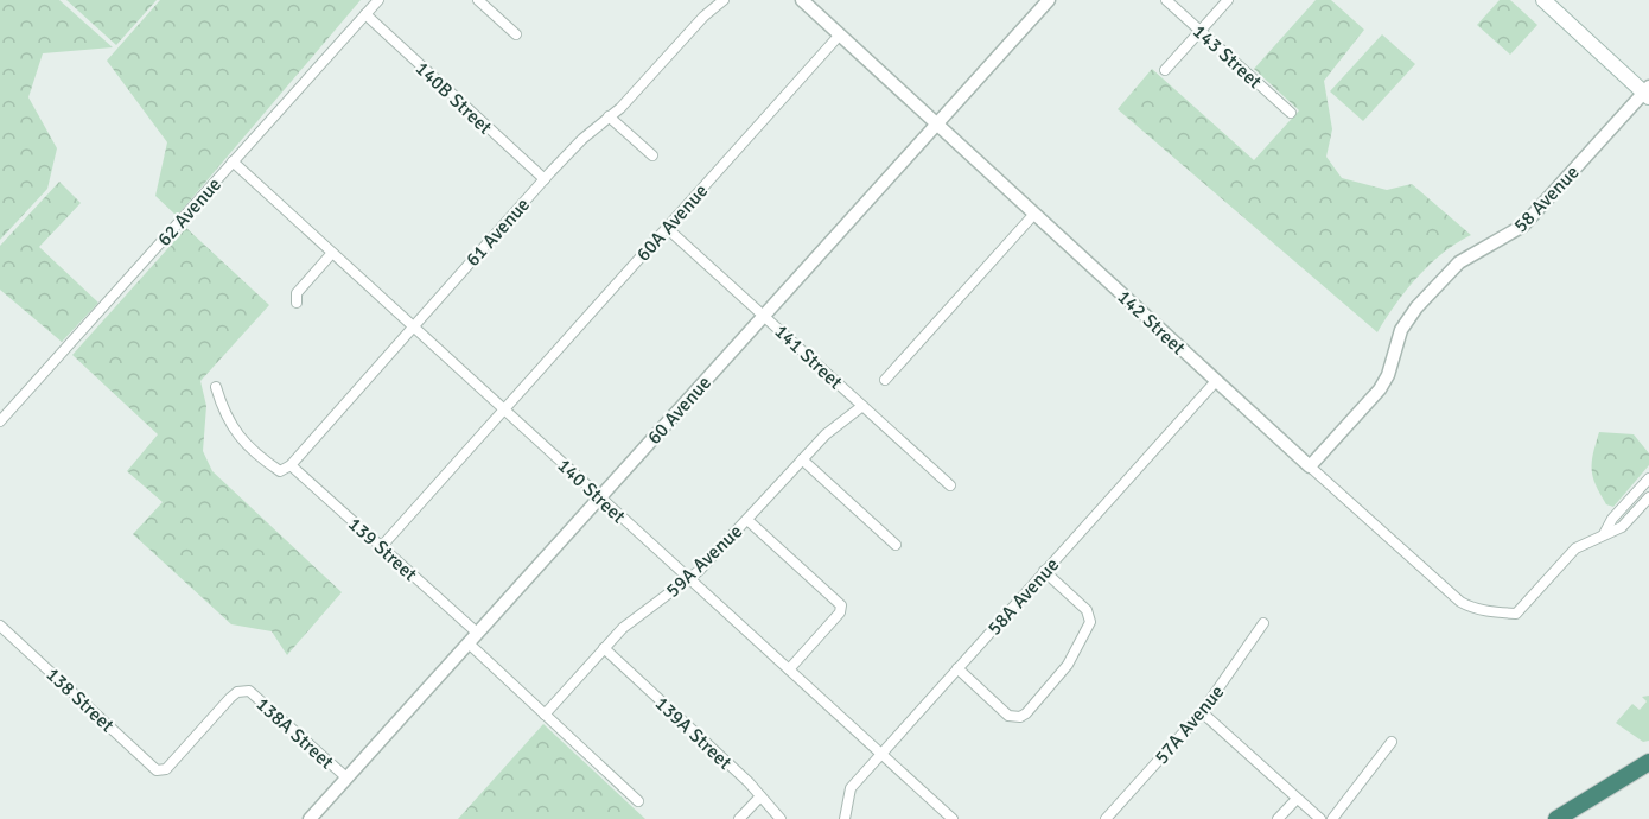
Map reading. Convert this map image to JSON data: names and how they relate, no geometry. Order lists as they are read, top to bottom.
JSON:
{
  "streets": {
    "street": [
      "143 Street",
      "140B Street",
      "58 Avenue",
      "62 Avenue",
      "60A Avenue",
      "61 Avenue",
      "142 Street",
      "141 Street",
      "60 Avenue",
      "140 Street",
      "139 Street",
      "59A Avenue",
      "58A Avenue",
      "138 Street",
      "57A Avenue",
      "138A Street",
      "139A Street"
    ]
  },
  "crossings": [
    ["140B Street", "62 Avenue"],
    ["140B Street", "61 Avenue"],
    ["58 Avenue", "142 Street"],
    ["62 Avenue", "140 Street"],
    ["60A Avenue", "142 Street"],
    ["60A Avenue", "141 Street"],
    ["60A Avenue", "140 Street"],
    ["60A Avenue", "139 Street"],
    ["61 Avenue", "140 Street"],
    ["61 Avenue", "139 Street"],
    ["142 Street", "60 Avenue"],
    ["142 Street", "58A Avenue"],
    ["141 Street", "60 Avenue"],
    ["141 Street", "59A Avenue"],
    ["60 Avenue", "140 Street"],
    ["60 Avenue", "139 Street"],
    ["60 Avenue", "138A Street"],
    ["140 Street", "59A Avenue"],
    ["140 Street", "58A Avenue"],
    ["139 Street", "59A Avenue"],
    ["59A Avenue", "139A Street"],
    ["138 Street", "138A Street"]
  ]
}
